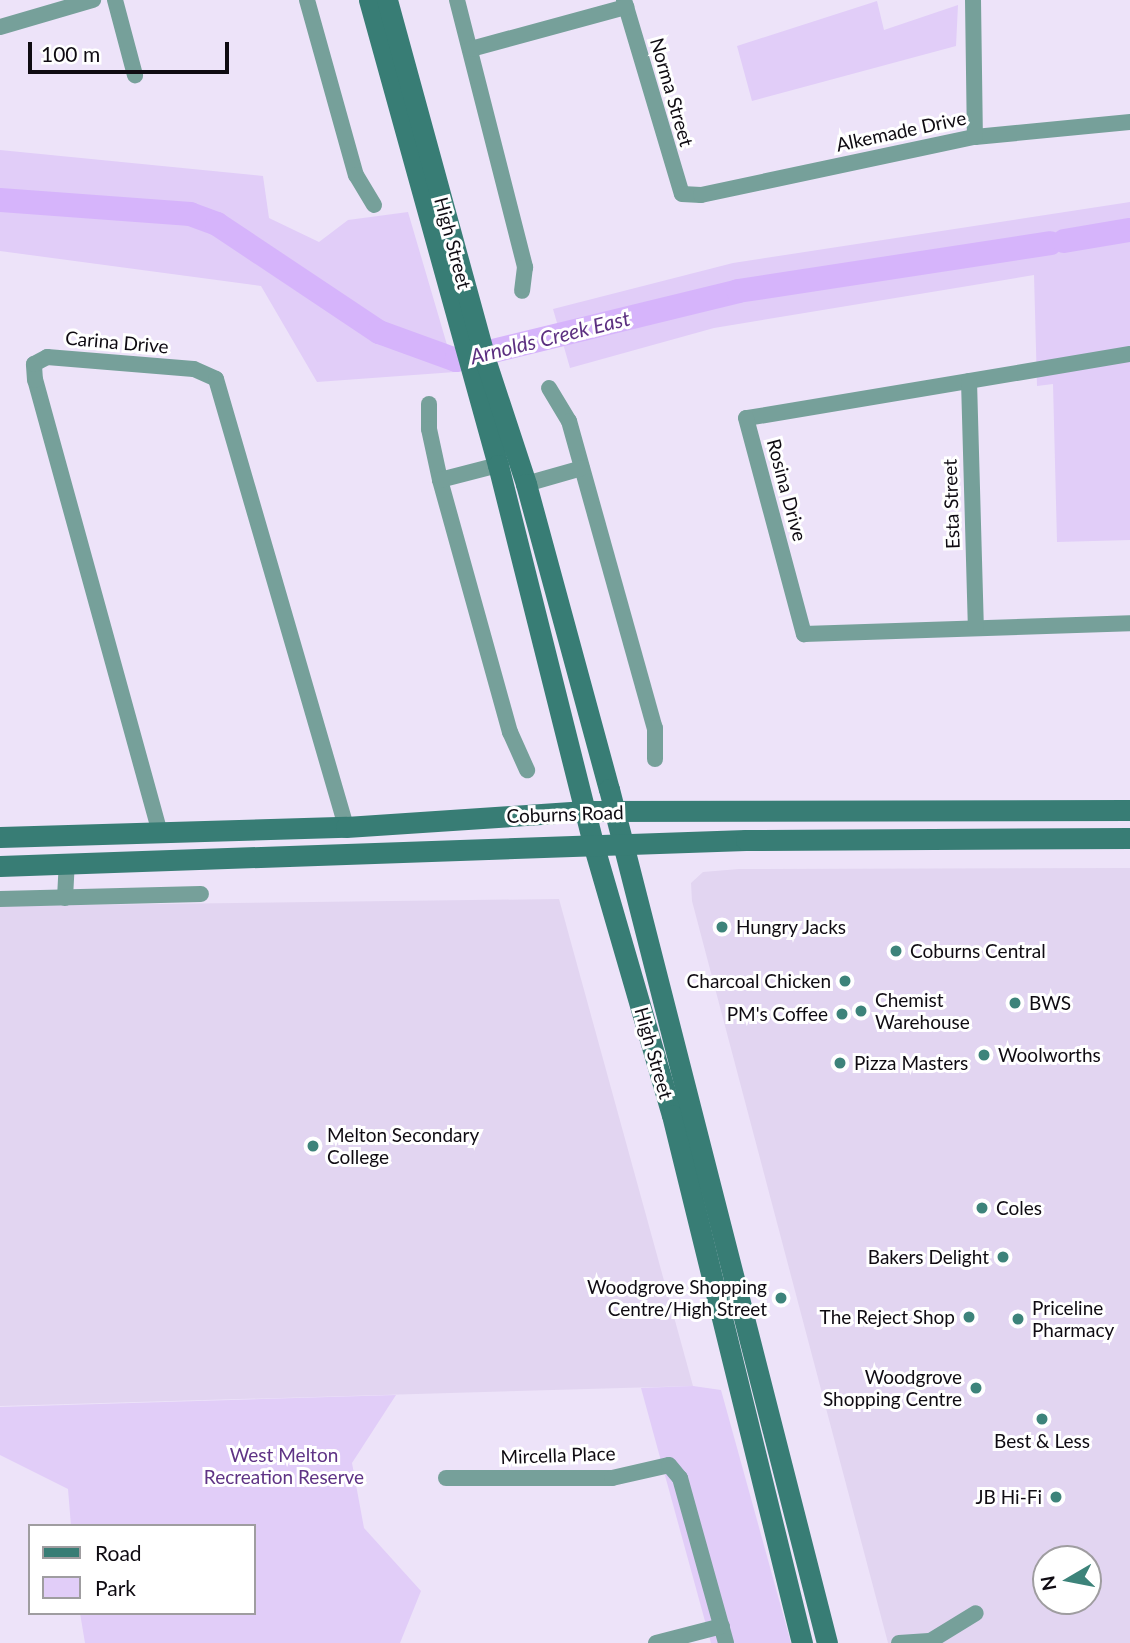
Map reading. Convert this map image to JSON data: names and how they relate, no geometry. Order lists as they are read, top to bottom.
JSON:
{
  "streets": {
    "main road": ["High Street", "Coburns Road"],
    "street": [
      "Norma Street",
      "Alkemade Drive",
      "Carina Drive",
      "Rosina Drive",
      "Esta Street",
      "Mircella Place"
    ]
  },
  "crossings": [
    ["Norma Street", "Alkemade Drive"],
    ["High Street", "Coburns Road"],
    ["Carina Drive", "Coburns Road"],
    ["Rosina Drive", "Esta Street"]
  ],
  "water": ["Arnolds Creek East"],
  "parks": ["West Melton Recreation Reserve"],
  "places": [
    "Hungry Jacks",
    "Coburns Central",
    "Charcoal Chicken",
    "BWS",
    "Chemist Warehouse",
    "PM's Coffee",
    "Woolworths",
    "Pizza Masters",
    "Melton Secondary College",
    "Coles",
    "Bakers Delight",
    "Woodgrove Shopping Centre/High Street",
    "The Reject Shop",
    "Priceline Pharmacy",
    "Woodgrove Shopping Centre",
    "Best & Less",
    "JB Hi-Fi"
  ],
  "legend": ["Road", "Park"],
  "scale_bar": "100 m",
  "north": "left"
}
